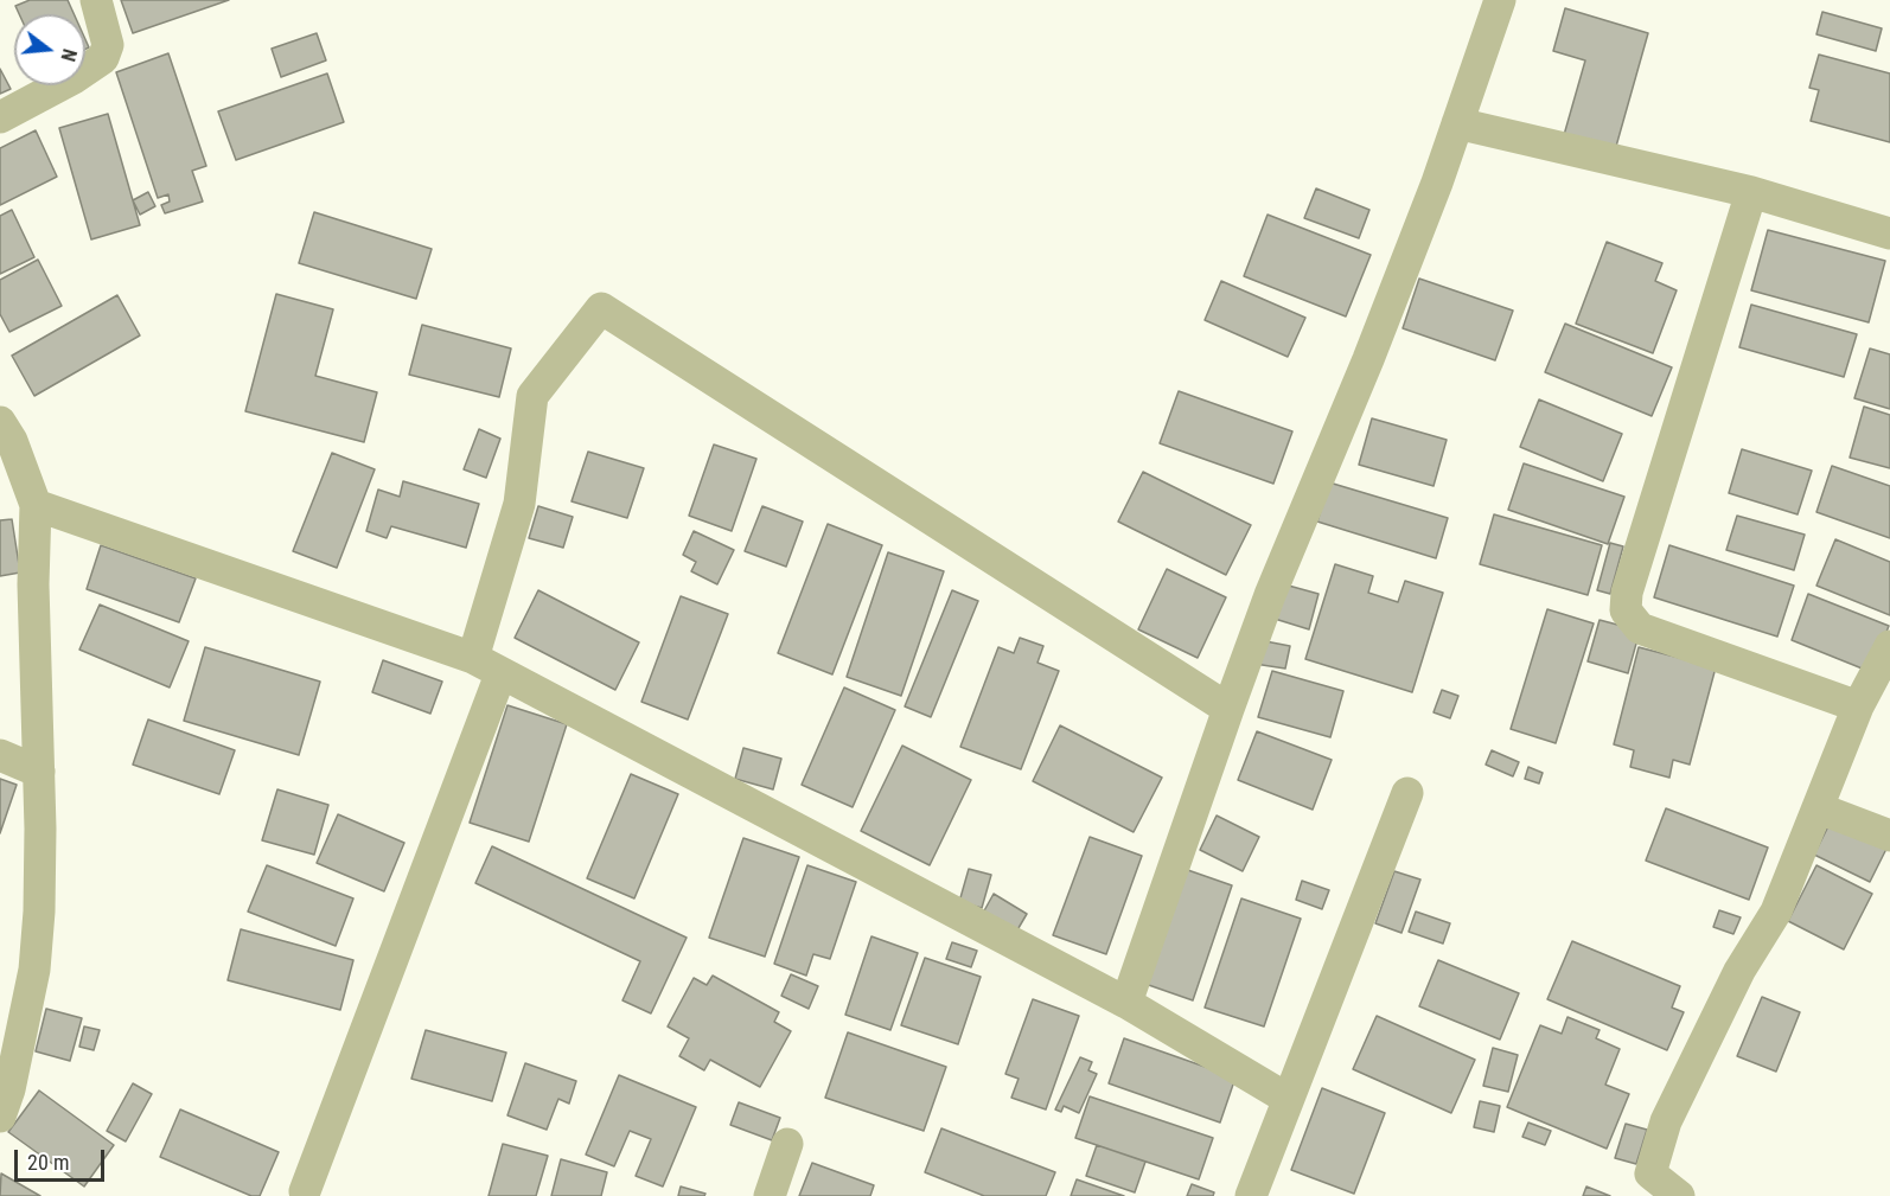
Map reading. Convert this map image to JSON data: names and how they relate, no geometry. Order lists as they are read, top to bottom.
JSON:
{
  "scale_bar": "20 m",
  "north": "right"
}
